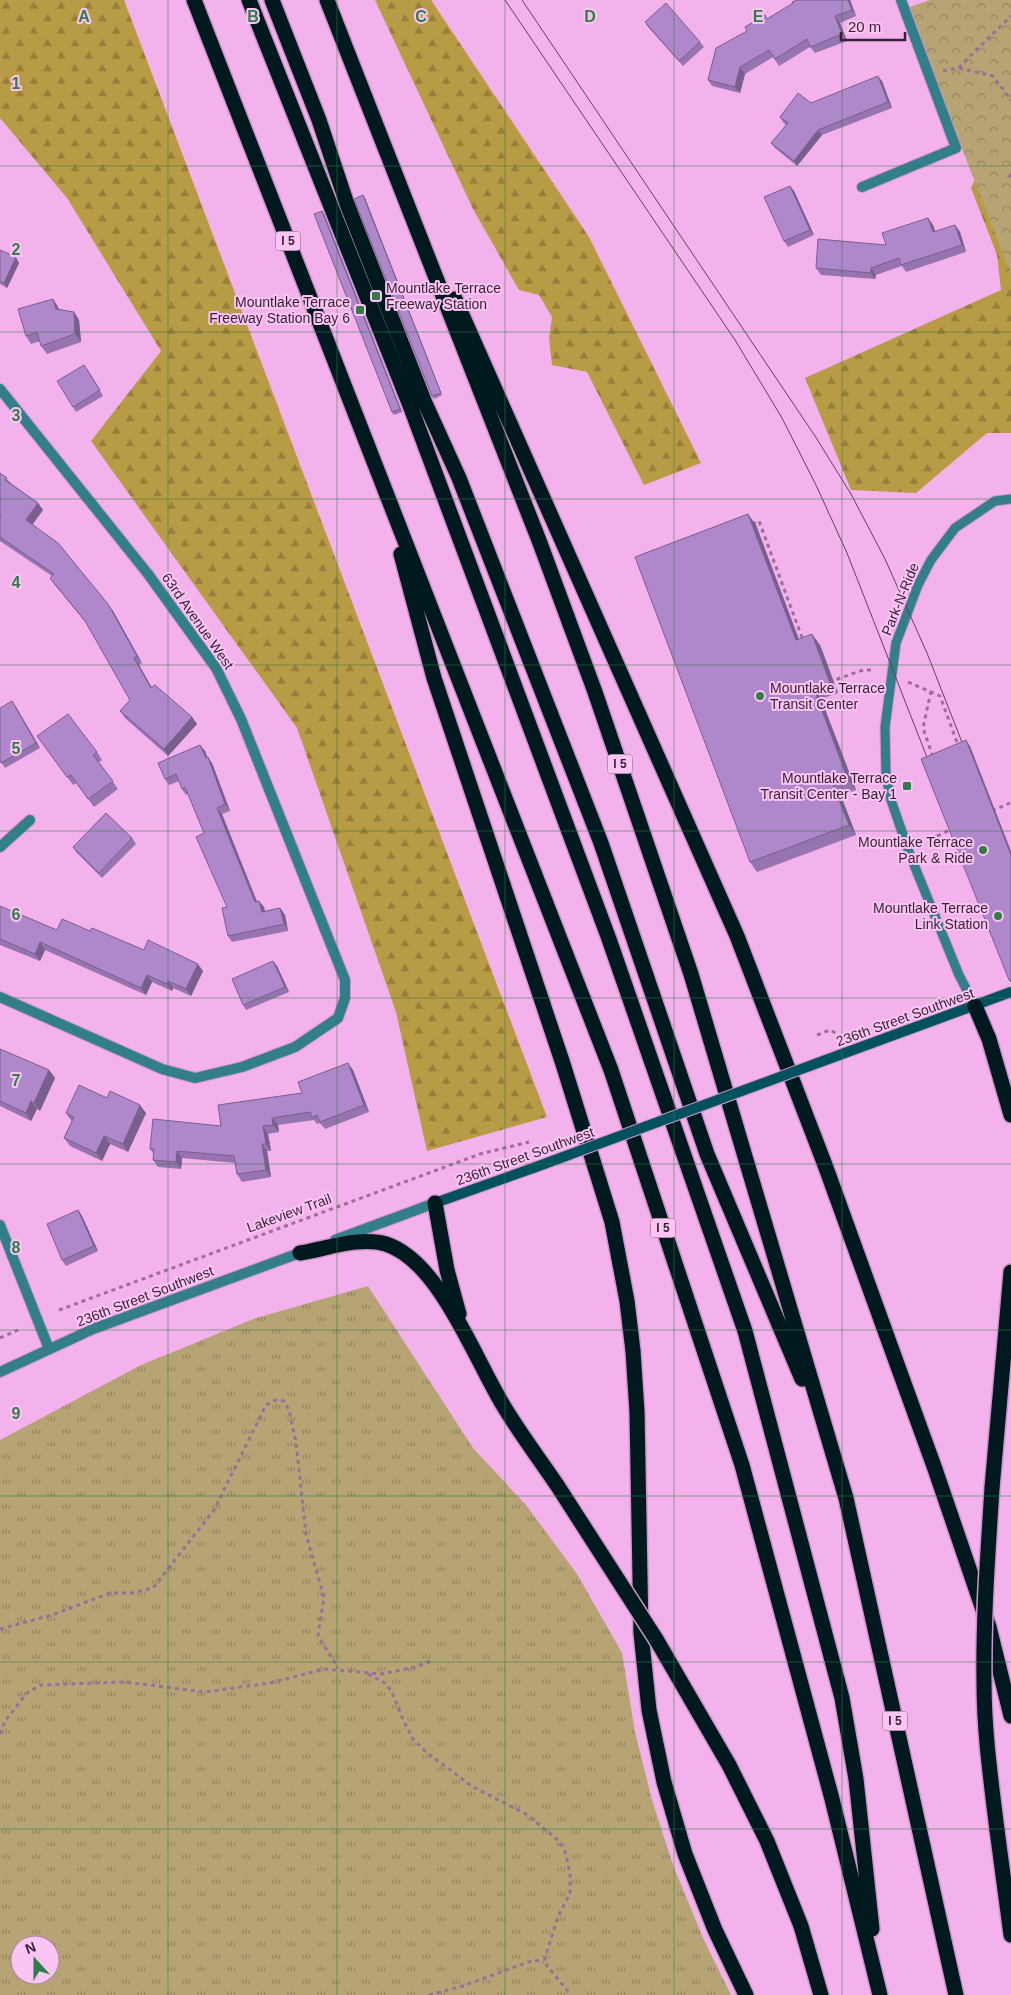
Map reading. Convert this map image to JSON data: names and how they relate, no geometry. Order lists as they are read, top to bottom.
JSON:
{
  "streets": {
    "highway": ["I 5"],
    "main road": ["236th Street Southwest"],
    "street": ["63rd Avenue West"],
    "lane": ["Park-N-Ride"],
    "path": ["Lakeview Trail"]
  },
  "crossings": [
    ["Park-N-Ride", "236th Street Southwest"]
  ],
  "places": {
    "transit": ["Mountlake Terrace Freeway Station", "Mountlake Terrace Freeway Station Bay 6", "Mountlake Terrace Transit Center - Bay 1"],
    "other": ["Mountlake Terrace Transit Center", "Mountlake Terrace Park & Ride", "Mountlake Terrace Link Station"]
  },
  "scale_bar": "20 m",
  "north": "top",
  "grid": {
    "columns": [
      "A",
      "B",
      "C",
      "D",
      "E"
    ],
    "rows": [
      "1",
      "2",
      "3",
      "4",
      "5",
      "6",
      "7",
      "8",
      "9"
    ]
  }
}
